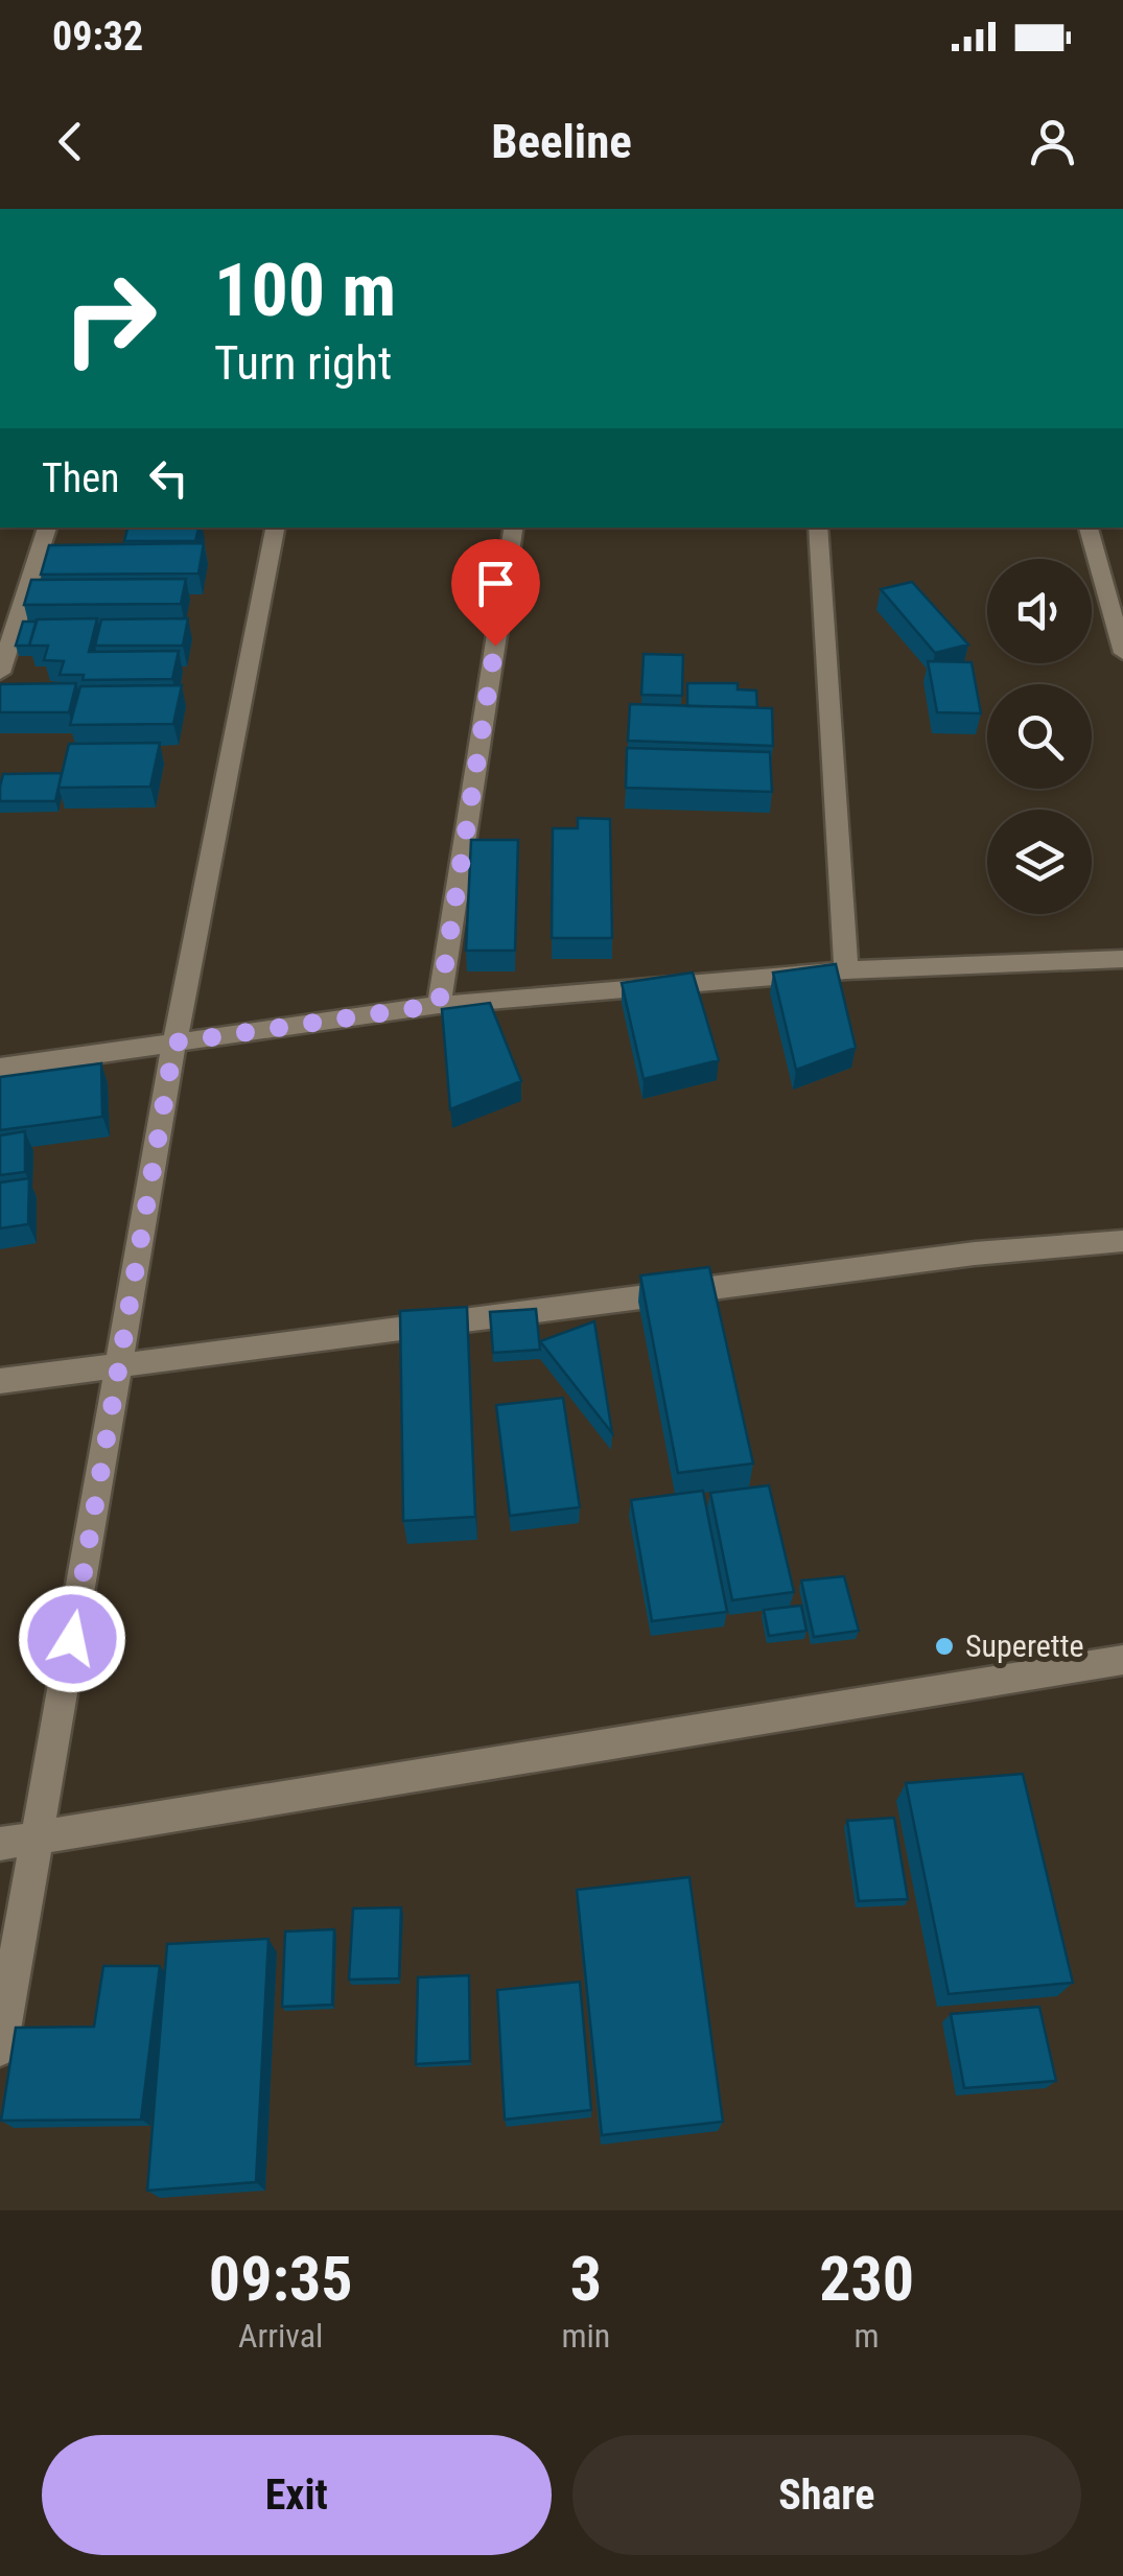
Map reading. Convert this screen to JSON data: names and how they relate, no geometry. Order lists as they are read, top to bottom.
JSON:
{
  "places": ["Superette"],
  "page": {
    "status": "09:32",
    "header": "Beeline",
    "turn": ["100 m", "Turn right"],
    "then": "Then",
    "eta": [
      "09:35",
      "Arrival",
      "3",
      "min",
      "230",
      "m"
    ],
    "buttons": ["Exit", "Share"]
  }
}
